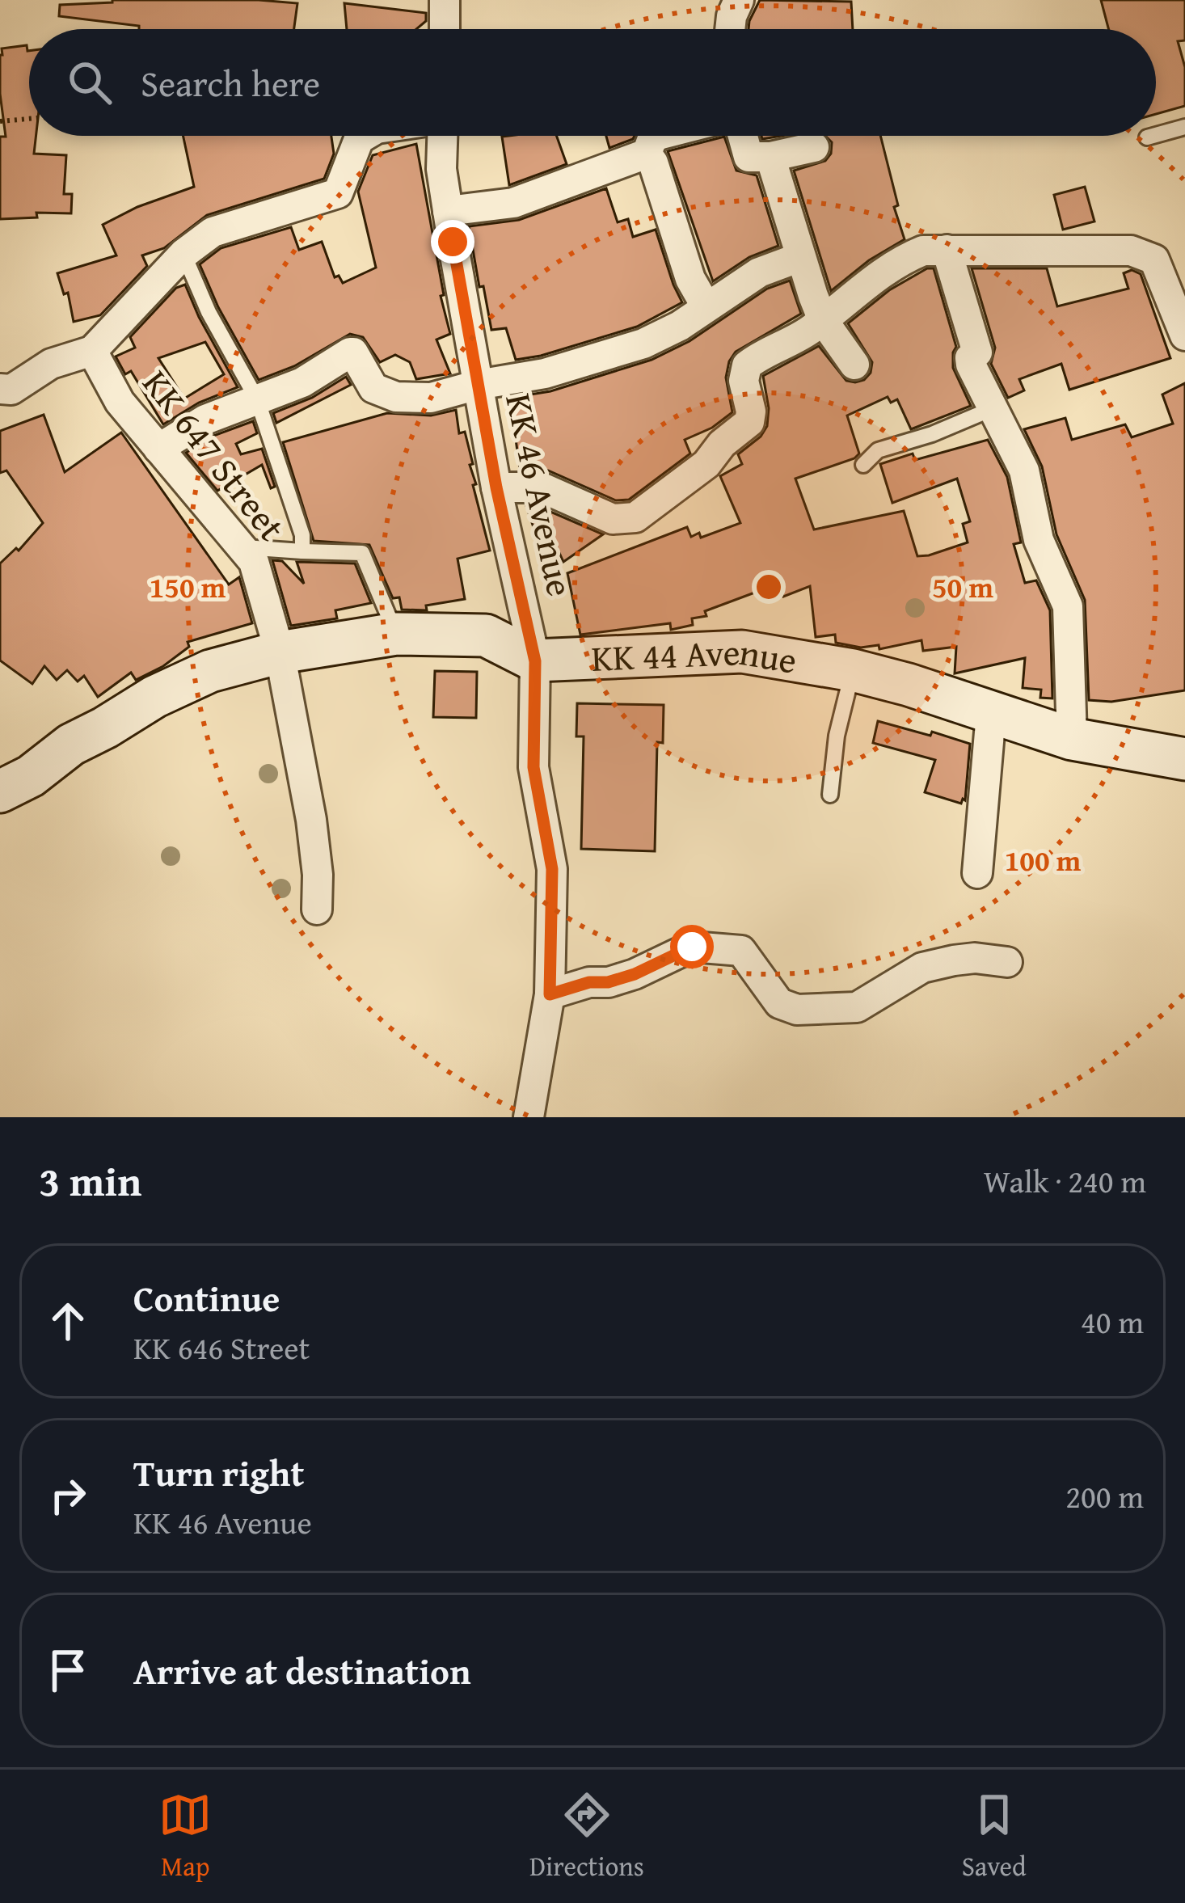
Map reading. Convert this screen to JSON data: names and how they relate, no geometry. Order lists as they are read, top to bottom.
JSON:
{
  "streets": {
    "main road": ["KK 44 Avenue"],
    "street": ["KK 647 Street", "KK 46 Avenue"]
  },
  "crossings": [
    ["KK 46 Avenue", "KK 44 Avenue"]
  ],
  "page": {
    "search": "Search here",
    "heading": ["3 min", "Walk · 240 m"],
    "list": [
      ["Continue", "KK 646 Street", "40 m"],
      ["Turn right", "KK 46 Avenue", "200 m"],
      "Arrive at destination"
    ],
    "nav": ["Map", "Directions", "Saved"]
  },
  "rings": ["50 m", "150 m", "100 m"]
}
